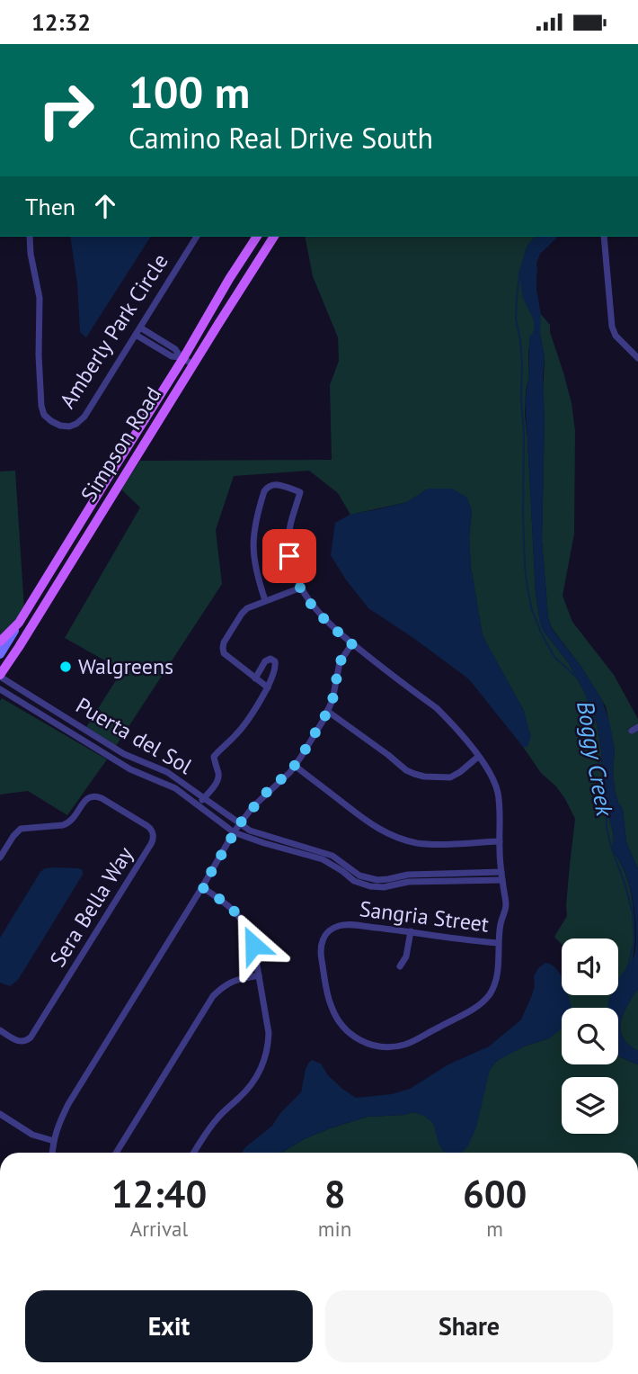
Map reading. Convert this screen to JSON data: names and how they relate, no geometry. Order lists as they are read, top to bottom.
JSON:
{
  "streets": {
    "main road": ["Simpson Road"],
    "street": [
      "Amberly Park Circle",
      "Puerta del Sol",
      "Sera Bella Way",
      "Sangria Street"
    ]
  },
  "crossings": [
    ["Simpson Road", "Puerta del Sol"],
    ["Puerta del Sol", "Sangria Street"]
  ],
  "water": ["Boggy Creek"],
  "places": ["Walgreens"],
  "page": {
    "status": "12:32",
    "turn": ["100 m", "Camino Real Drive South"],
    "then": "Then",
    "eta": [
      "12:40",
      "Arrival",
      "8",
      "min",
      "600",
      "m"
    ],
    "buttons": ["Exit", "Share"]
  }
}
